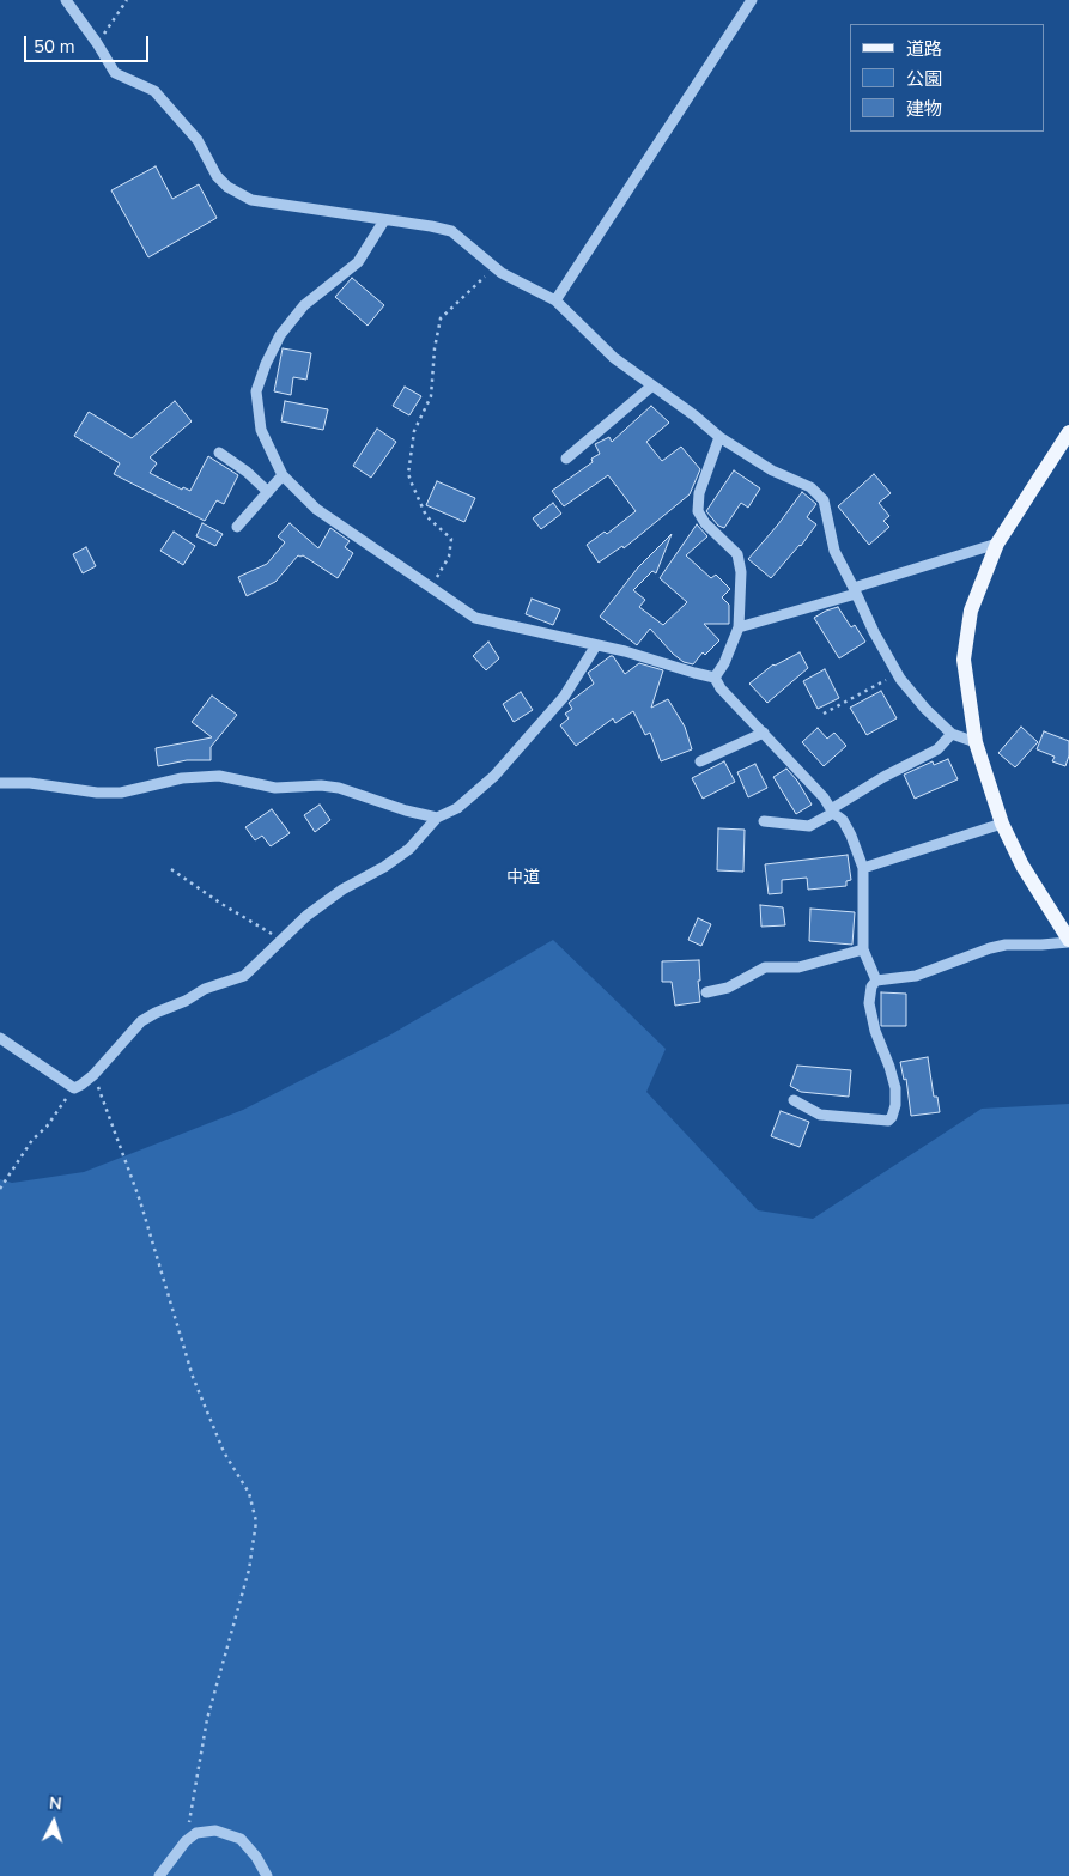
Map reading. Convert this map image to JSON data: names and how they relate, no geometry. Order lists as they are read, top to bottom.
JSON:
{
  "districts": ["中道"],
  "legend": ["道路", "公園", "建物"],
  "scale_bar": "50 m",
  "north": "top"
}
